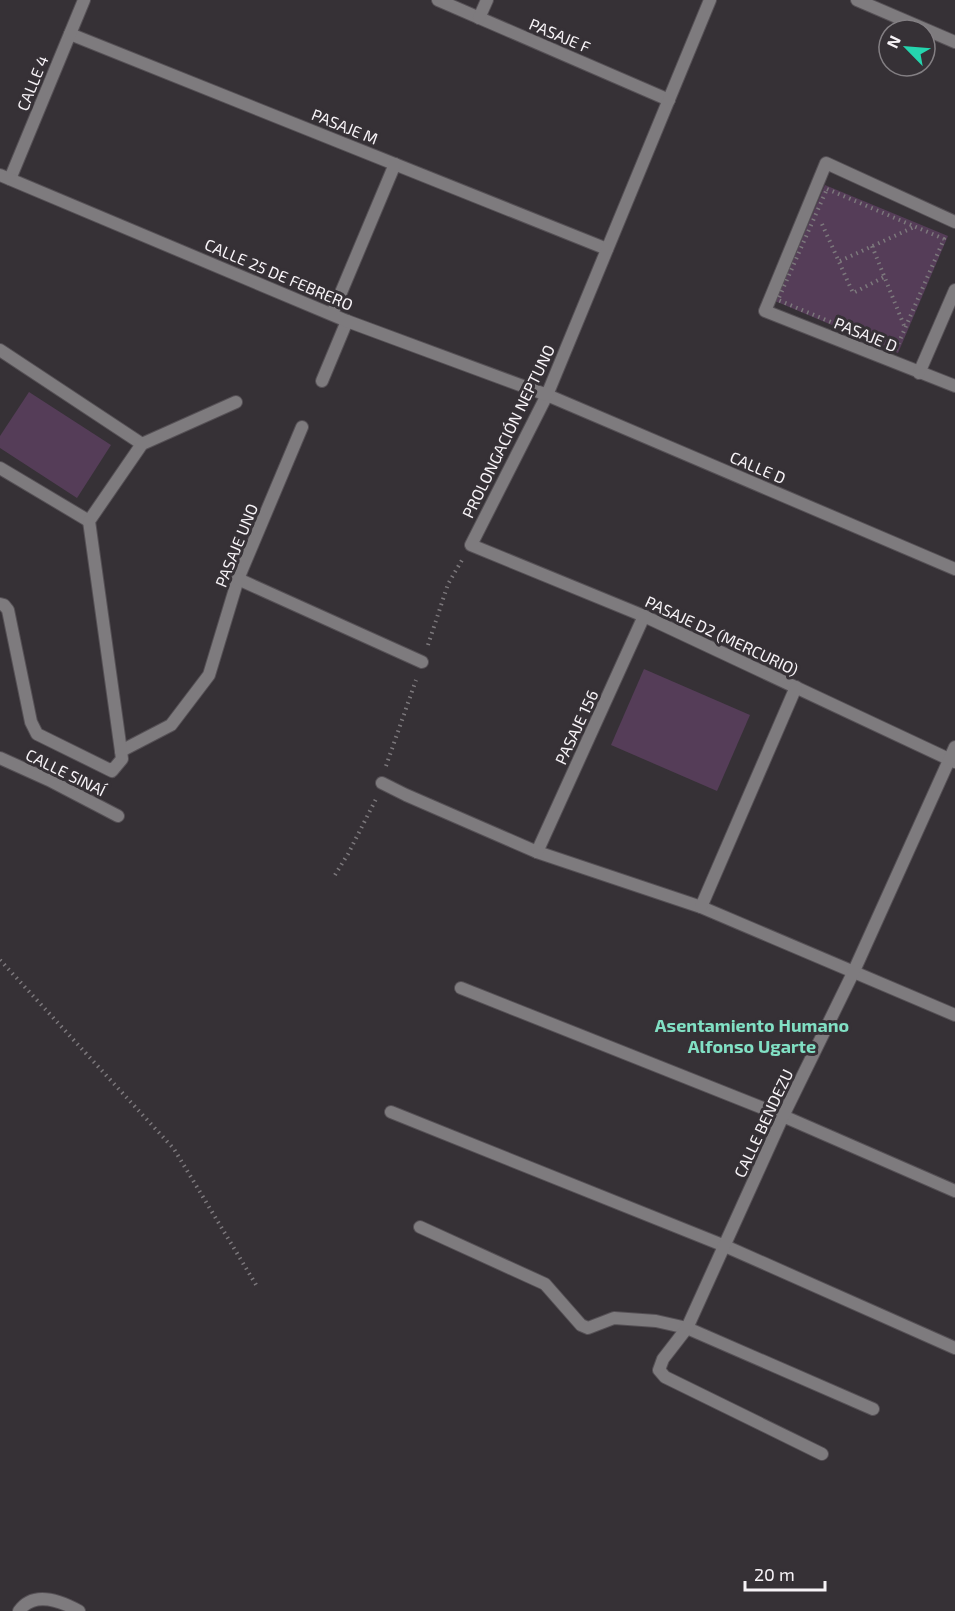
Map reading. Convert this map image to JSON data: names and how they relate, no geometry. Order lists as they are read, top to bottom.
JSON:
{
  "streets": {
    "street": [
      "PASAJE F",
      "CALLE 4",
      "PASAJE M",
      "CALLE 25 DE FEBRERO",
      "PASAJE D",
      "PROLONGACIÓN NEPTUNO",
      "CALLE D",
      "PASAJE UNO",
      "PASAJE D2 (MERCURIO)",
      "PASAJE 156",
      "CALLE SINAÍ",
      "CALLE BENDEZU"
    ]
  },
  "crossings": [
    ["PASAJE F", "PROLONGACIÓN NEPTUNO"],
    ["CALLE 4", "PASAJE M"],
    ["CALLE 4", "CALLE 25 DE FEBRERO"],
    ["PASAJE M", "PROLONGACIÓN NEPTUNO"],
    ["CALLE 25 DE FEBRERO", "PROLONGACIÓN NEPTUNO"],
    ["CALLE 25 DE FEBRERO", "CALLE D"],
    ["PROLONGACIÓN NEPTUNO", "CALLE D"],
    ["PROLONGACIÓN NEPTUNO", "PASAJE D2 (MERCURIO)"],
    ["PASAJE D2 (MERCURIO)", "PASAJE 156"],
    ["PASAJE D2 (MERCURIO)", "CALLE BENDEZU"]
  ],
  "districts": ["Asentamiento Humano Alfonso Ugarte"],
  "scale_bar": "20 m",
  "north": "top left"
}
